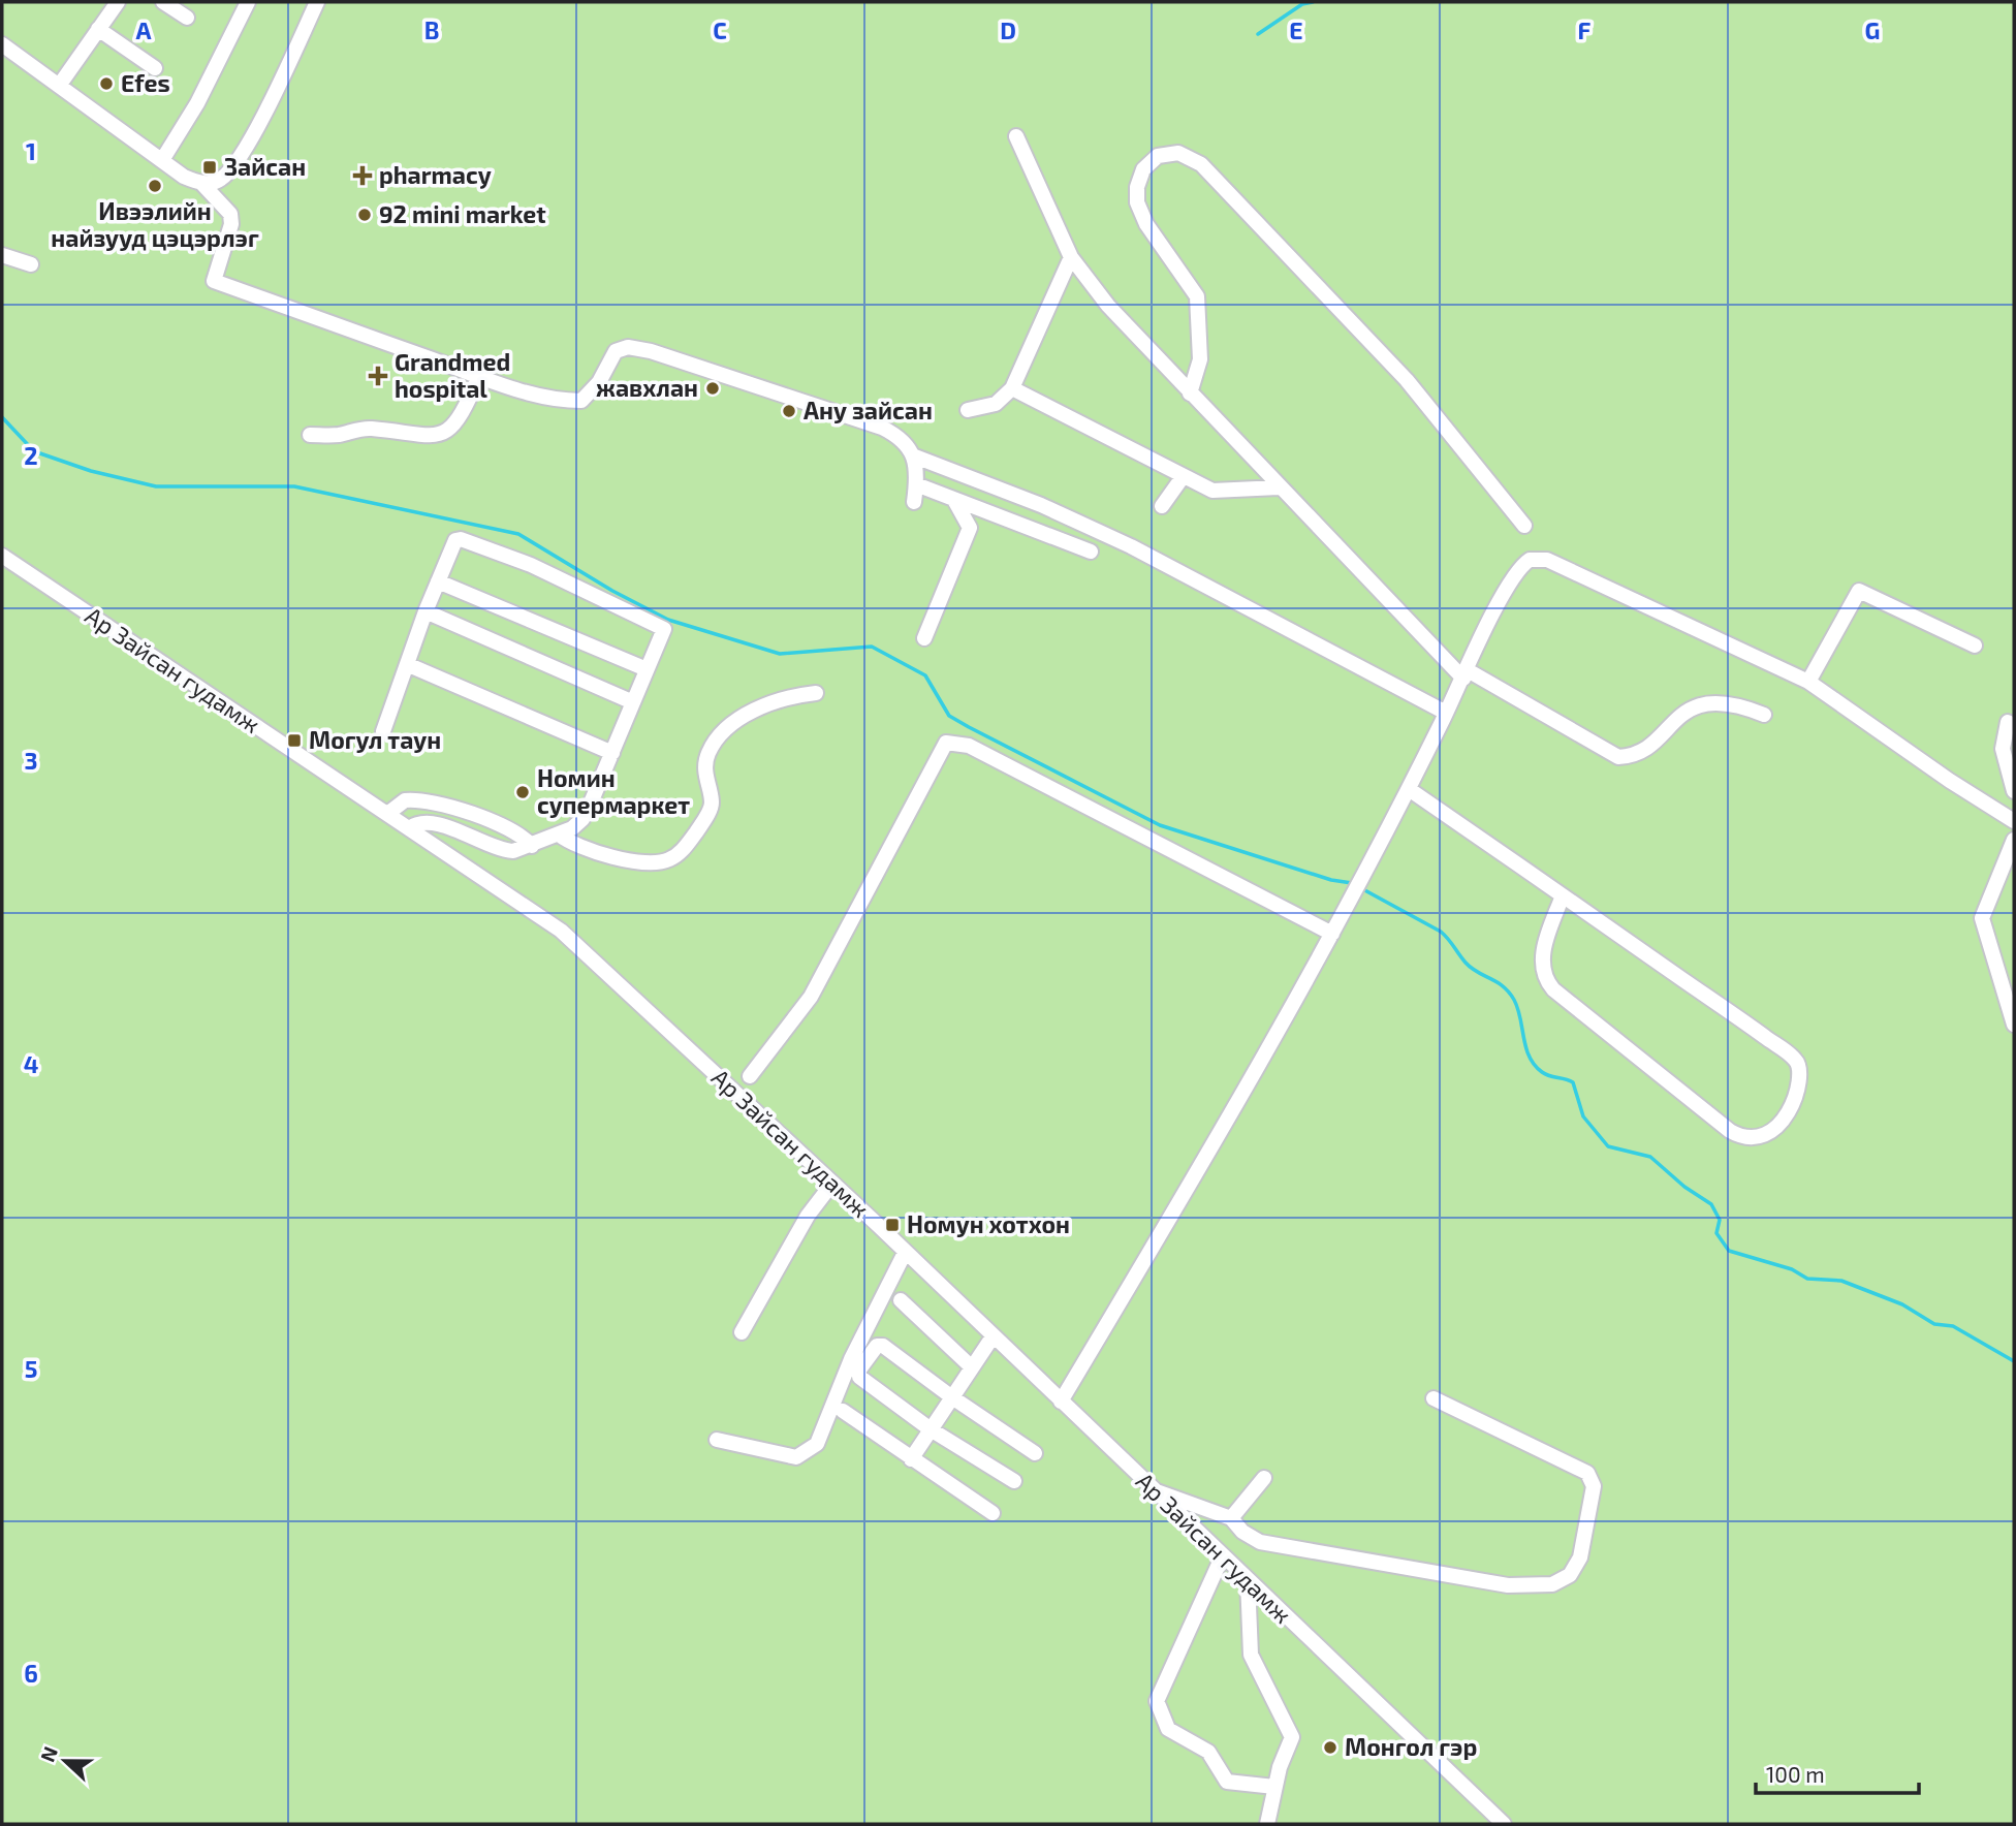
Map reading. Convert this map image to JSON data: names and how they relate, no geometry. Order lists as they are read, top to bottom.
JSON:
{
  "streets": {
    "street": ["Ар Зайсан гудамж"]
  },
  "places": {
    "other": [
      "Efes",
      "Ивээлийн найзууд цэцэрлэг",
      "92 mini market",
      "жавхлан",
      "Ану зайсан",
      "Номин супермаркет",
      "Монгол гэр"
    ],
    "transit": ["Зайсан", "Могул таун", "Номун хотхон"],
    "health": ["pharmacy", "Grandmed hospital"]
  },
  "scale_bar": "100 m",
  "north": "left",
  "grid": {
    "columns": [
      "A",
      "B",
      "C",
      "D",
      "E",
      "F",
      "G"
    ],
    "rows": [
      "1",
      "2",
      "3",
      "4",
      "5",
      "6"
    ]
  }
}
